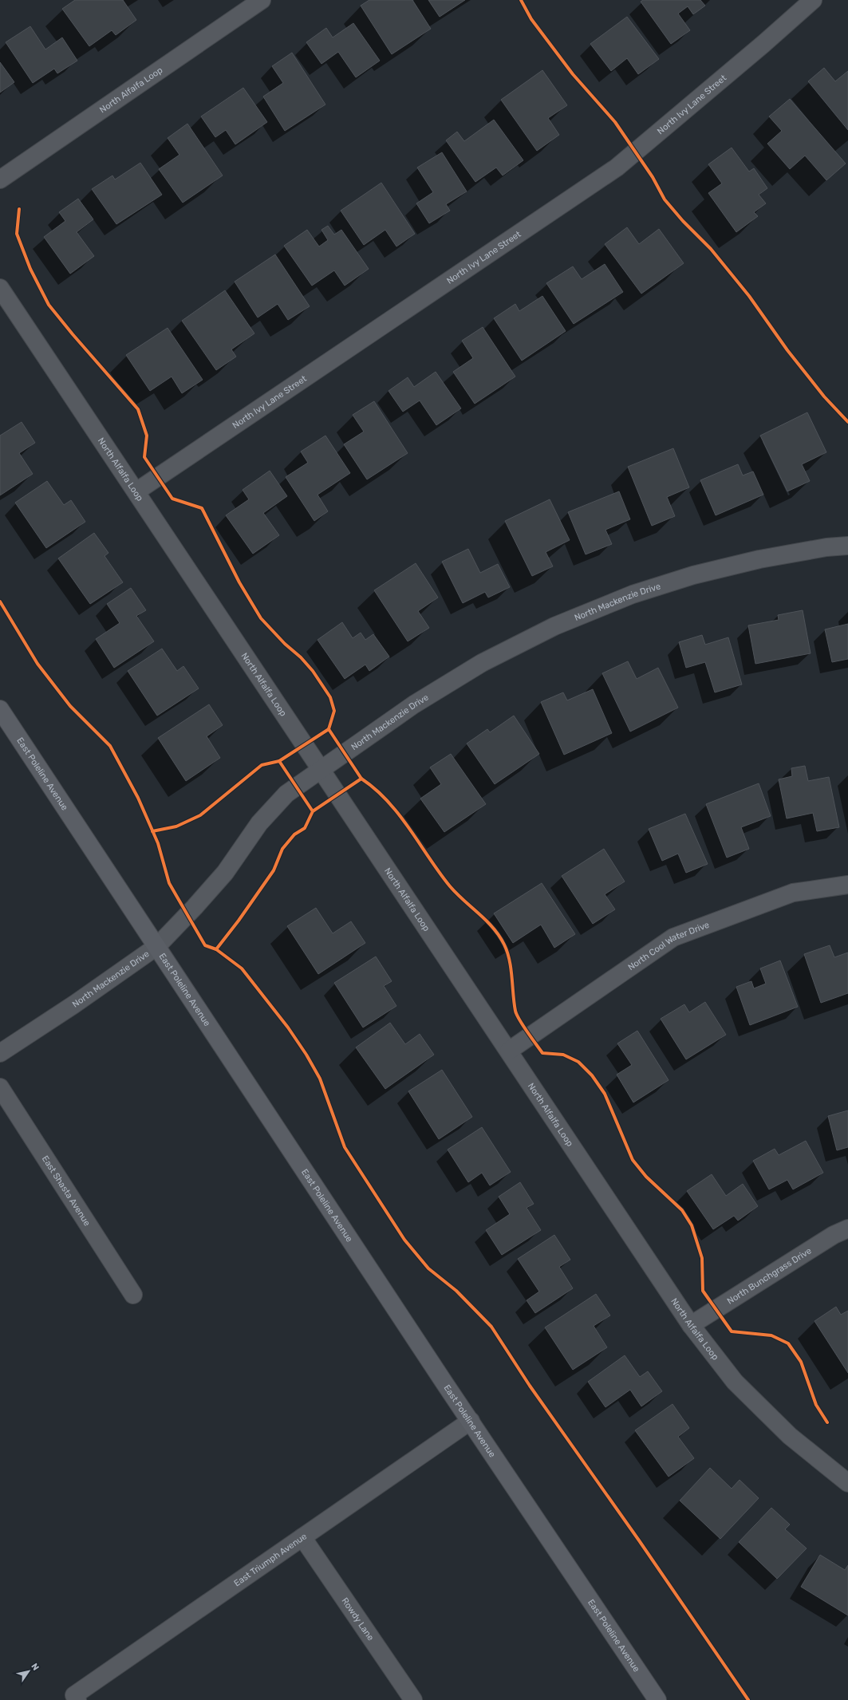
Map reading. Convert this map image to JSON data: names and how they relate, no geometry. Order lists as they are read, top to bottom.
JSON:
{
  "streets": {
    "main road": ["East Poleline Avenue"],
    "street": [
      "North Alfalfa Loop",
      "North Ivy Lane Street",
      "North Mackenzie Drive",
      "North Cool Water Drive",
      "East Shasta Avenue",
      "North Bunchgrass Drive",
      "East Triumph Avenue",
      "Rowdy Lane"
    ]
  },
  "crossings": [
    ["North Alfalfa Loop", "North Ivy Lane Street"],
    ["North Alfalfa Loop", "North Mackenzie Drive"],
    ["North Alfalfa Loop", "North Cool Water Drive"],
    ["North Alfalfa Loop", "North Bunchgrass Drive"],
    ["North Mackenzie Drive", "East Poleline Avenue"],
    ["East Poleline Avenue", "East Triumph Avenue"],
    ["East Triumph Avenue", "Rowdy Lane"]
  ],
  "north": "top right"
}
